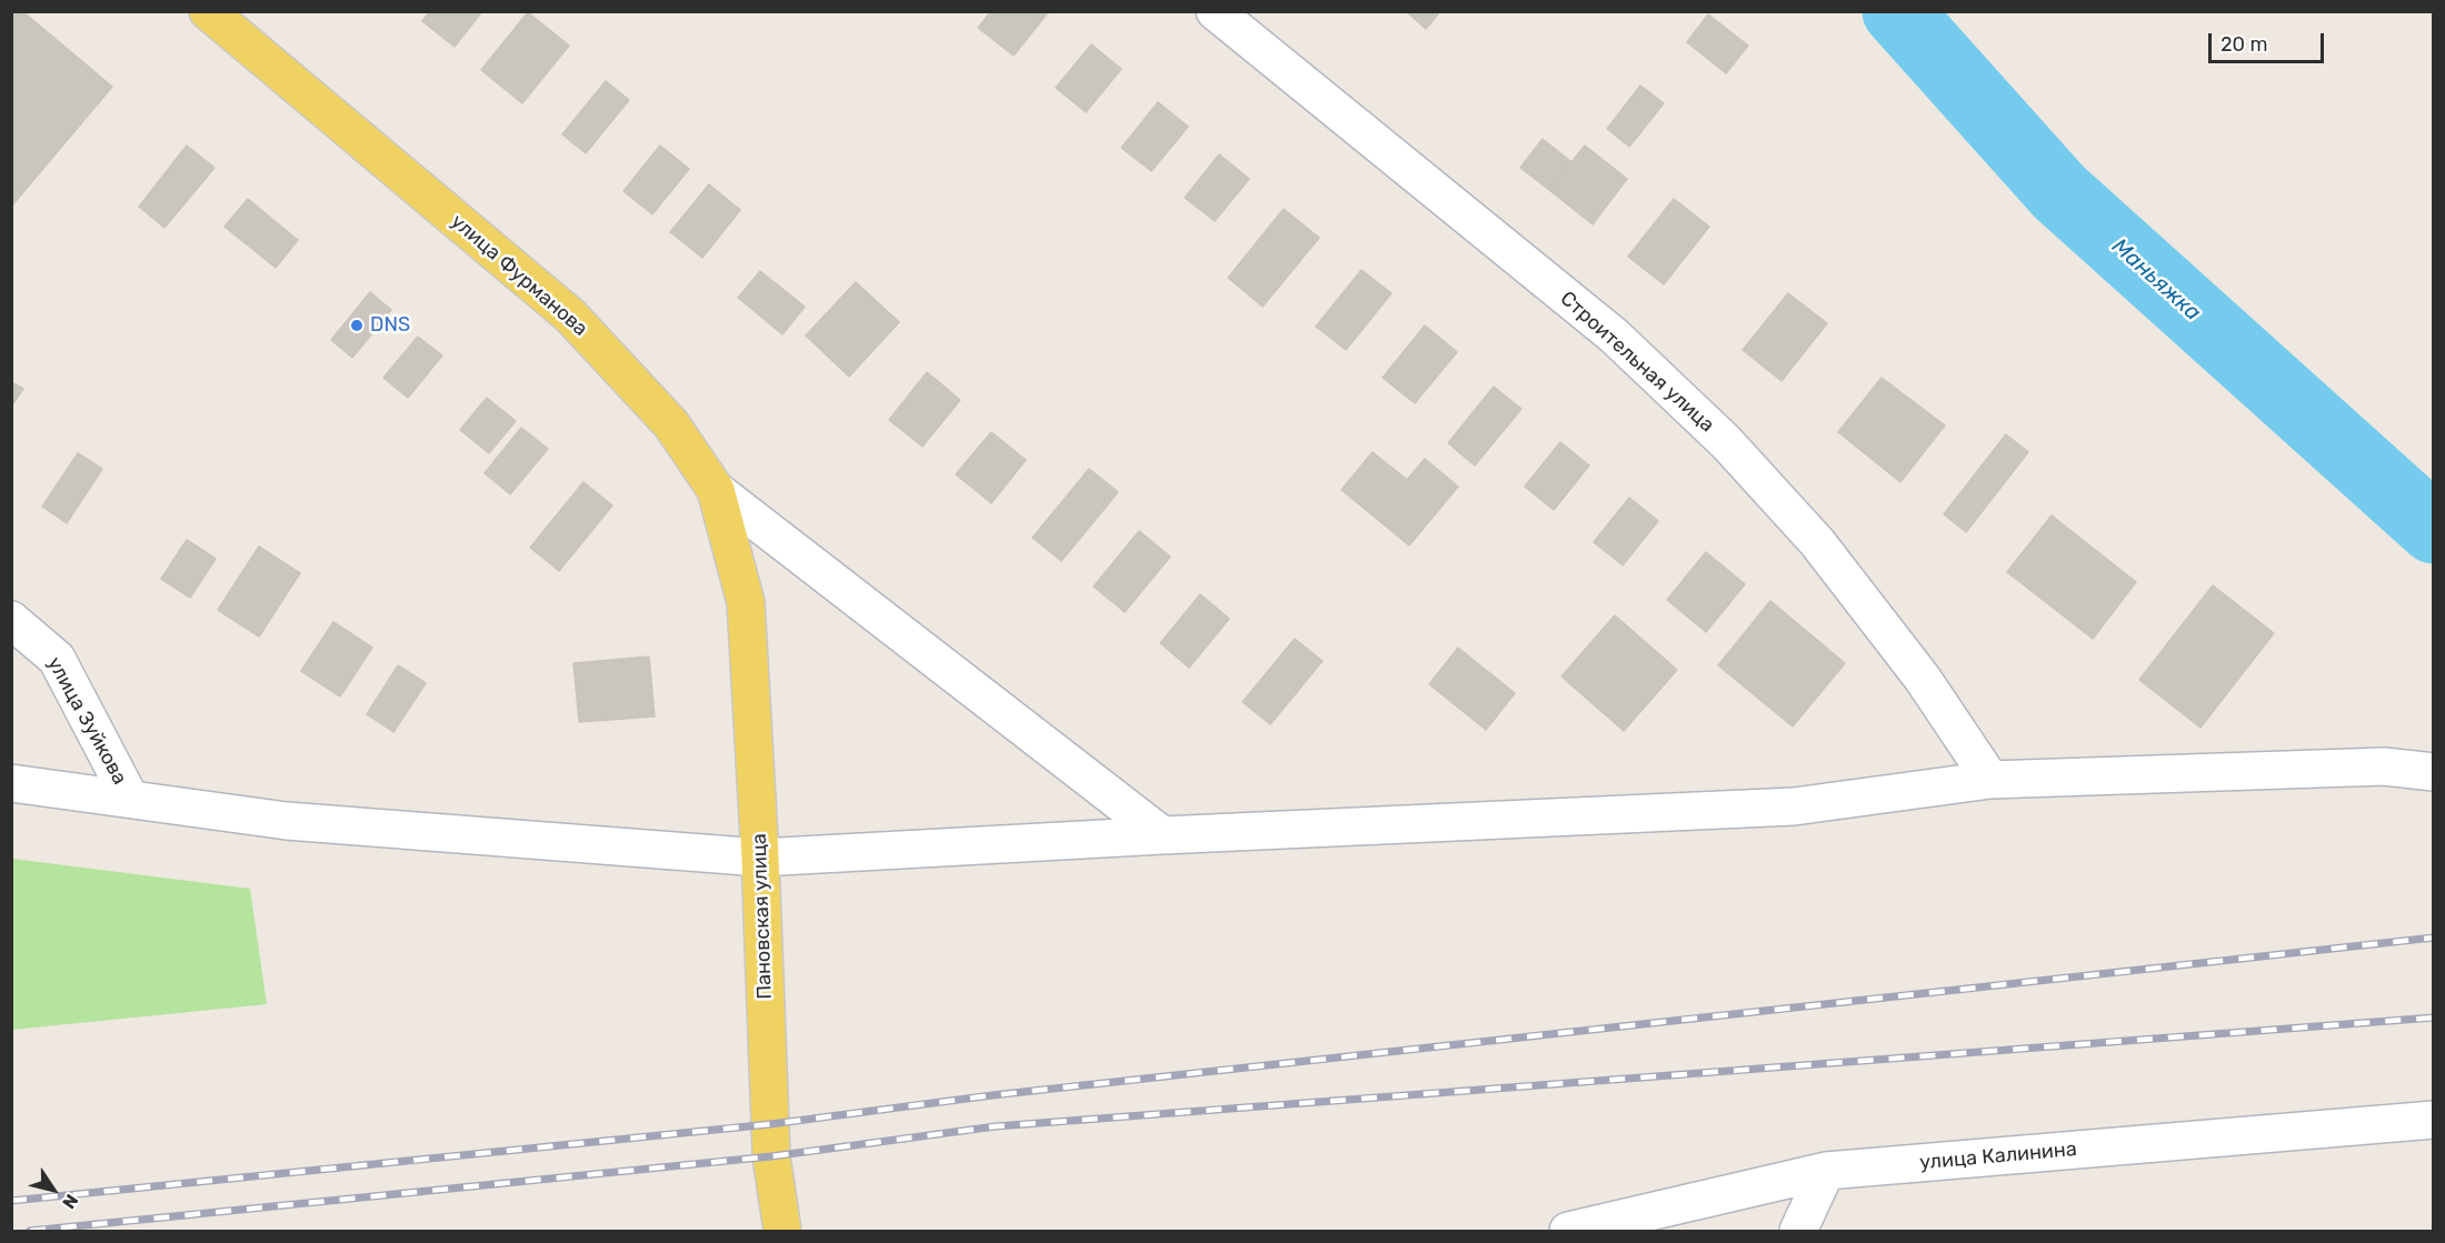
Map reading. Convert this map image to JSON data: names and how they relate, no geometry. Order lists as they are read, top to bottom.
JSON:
{
  "streets": {
    "main road": ["улица Фурманова", "Пановская улица"],
    "street": ["Строительная улица", "улица Зуйкова", "улица Калинина"]
  },
  "crossings": [
    ["улица Фурманова", "Пановская улица"]
  ],
  "water": ["Маньяжка"],
  "places": ["DNS"],
  "scale_bar": "20 m",
  "north": "bottom right"
}
